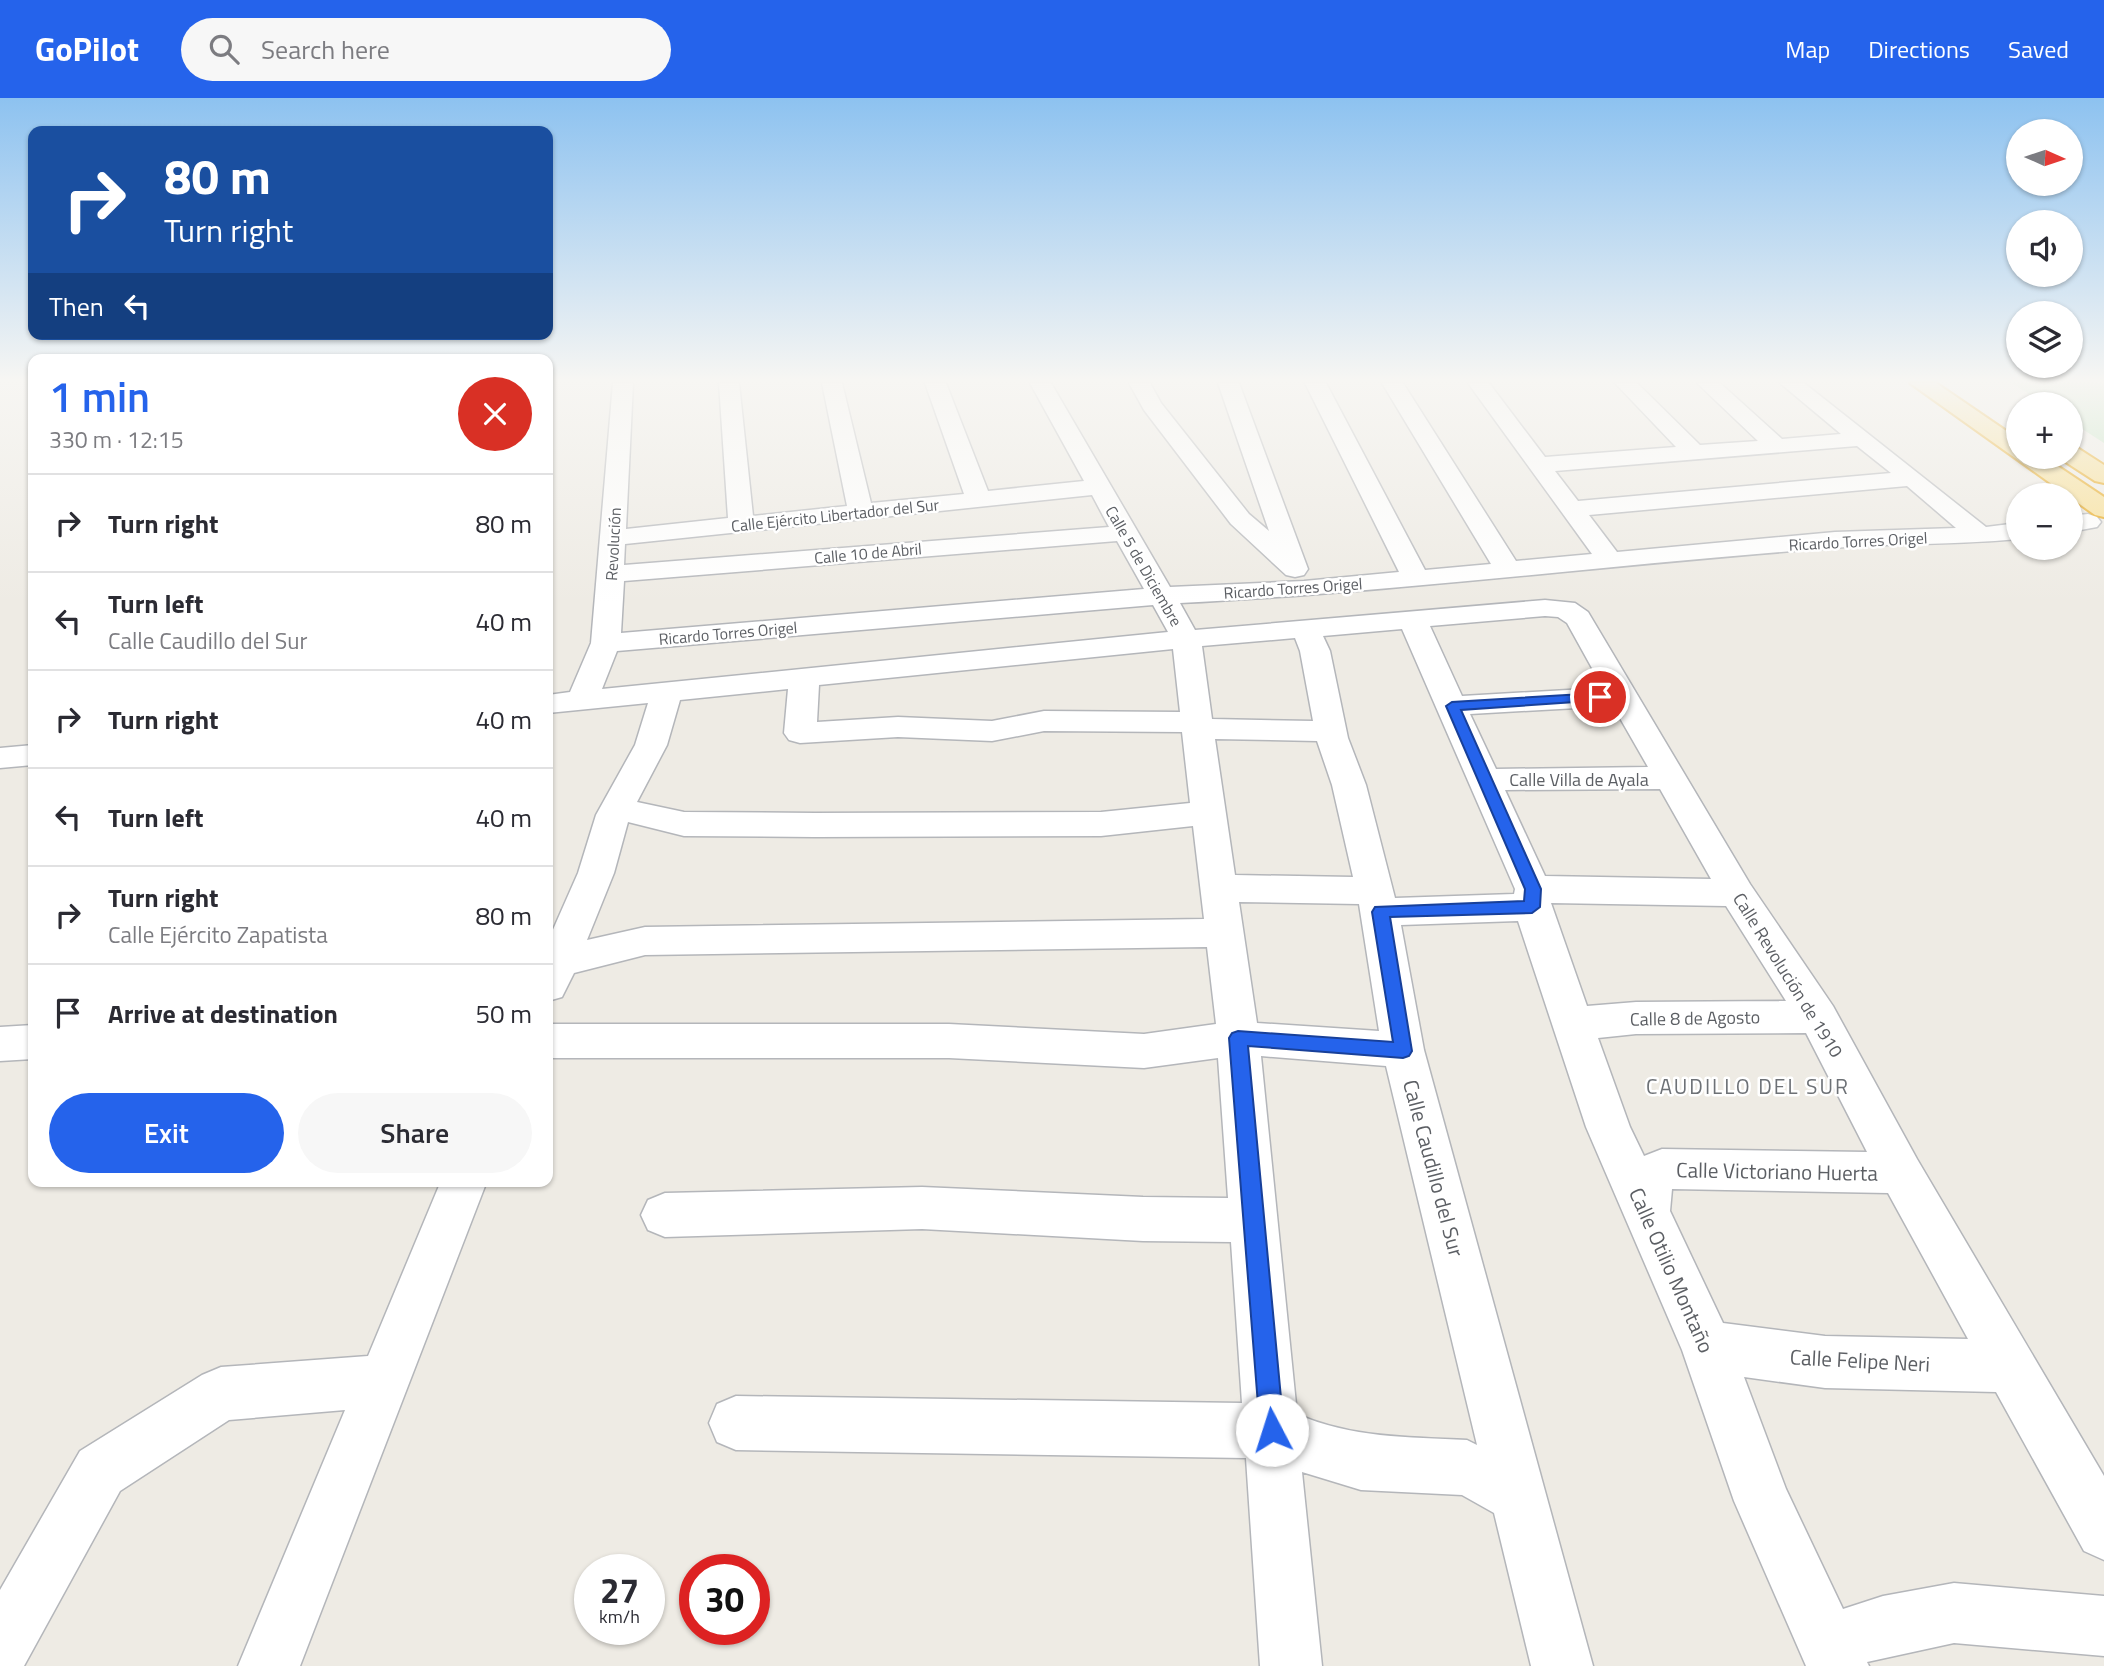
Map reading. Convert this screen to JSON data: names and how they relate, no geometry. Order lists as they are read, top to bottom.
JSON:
{
  "streets": {
    "street": [
      "Calle Ejército Libertador del Sur",
      "Ricardo Torres Origel",
      "Revolución",
      "Calle 10 de Abril",
      "Calle 5 de Diciembre",
      "Calle Villa de Ayala",
      "Calle Revolución de 1910",
      "Calle 8 de Agosto",
      "Calle Caudillo del Sur",
      "Calle Victoriano Huerta",
      "Calle Otilio Montaño",
      "Calle Felipe Neri"
    ]
  },
  "crossings": [
    ["Calle Ejército Libertador del Sur", "Revolución"],
    ["Calle Ejército Libertador del Sur", "Calle 5 de Diciembre"],
    ["Ricardo Torres Origel", "Revolución"],
    ["Ricardo Torres Origel", "Calle 5 de Diciembre"],
    ["Ricardo Torres Origel", "Calle Caudillo del Sur"],
    ["Revolución", "Calle 10 de Abril"],
    ["Calle 10 de Abril", "Calle 5 de Diciembre"],
    ["Calle Villa de Ayala", "Calle Revolución de 1910"],
    ["Calle Villa de Ayala", "Calle Otilio Montaño"],
    ["Calle Revolución de 1910", "Calle 8 de Agosto"],
    ["Calle Revolución de 1910", "Calle Victoriano Huerta"],
    ["Calle Revolución de 1910", "Calle Otilio Montaño"],
    ["Calle Revolución de 1910", "Calle Felipe Neri"],
    ["Calle 8 de Agosto", "Calle Otilio Montaño"],
    ["Calle Victoriano Huerta", "Calle Otilio Montaño"],
    ["Calle Otilio Montaño", "Calle Felipe Neri"]
  ],
  "districts": ["CAUDILLO DEL SUR"],
  "north": "right",
  "page": {
    "header": "GoPilot",
    "search": "Search here",
    "nav": ["Map", "Directions", "Saved"],
    "map_buttons": ["+", "−"],
    "turn": ["80 m", "Turn right"],
    "then": "Then",
    "heading": ["1 min", "330 m · 12:15"],
    "list": [
      {
        "name": "Turn right",
        "value": "80 m"
      },
      {
        "name": "Turn left",
        "note": "Calle Caudillo del Sur",
        "value": "40 m"
      },
      {
        "name": "Turn right",
        "value": "40 m"
      },
      {
        "name": "Turn left",
        "value": "40 m"
      },
      {
        "name": "Turn right",
        "note": "Calle Ejército Zapatista",
        "value": "80 m"
      },
      {
        "name": "Arrive at destination",
        "value": "50 m"
      }
    ],
    "buttons": ["Exit", "Share"],
    "speed": "27 km/h",
    "limit": "30"
  }
}
